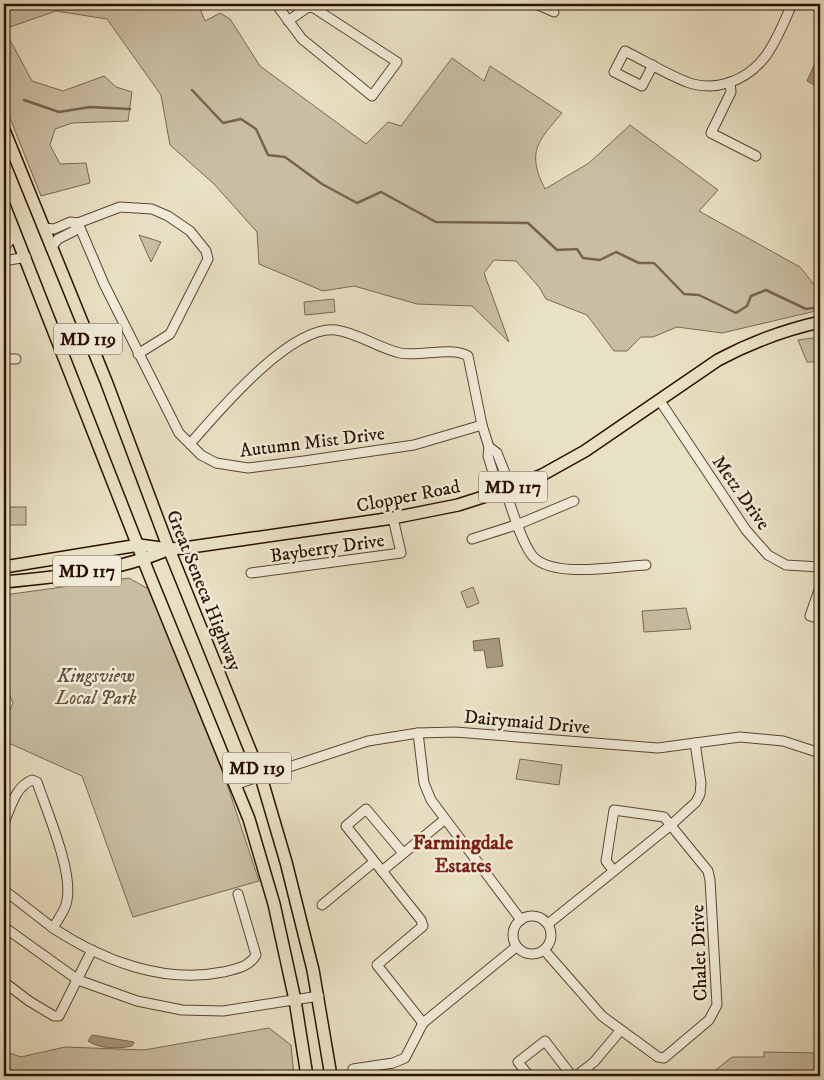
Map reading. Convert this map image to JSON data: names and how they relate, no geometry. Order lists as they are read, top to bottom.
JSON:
{
  "streets": {
    "main road": [
      "MD 119",
      "MD 117",
      "Clopper Road",
      "Great Seneca Highway"
    ],
    "street": [
      "Autumn Mist Drive",
      "Metz Drive",
      "Bayberry Drive",
      "Dairymaid Drive",
      "Chalet Drive"
    ]
  },
  "crossings": [
    ["MD 119", "Clopper Road"],
    ["MD 119", "Dairymaid Drive"],
    ["Metz Drive", "Clopper Road"],
    ["Clopper Road", "Bayberry Drive"],
    ["Clopper Road", "Great Seneca Highway"],
    ["Great Seneca Highway", "Dairymaid Drive"]
  ],
  "districts": ["Farmingdale Estates"],
  "parks": ["Kingsview Local Park"]
}
